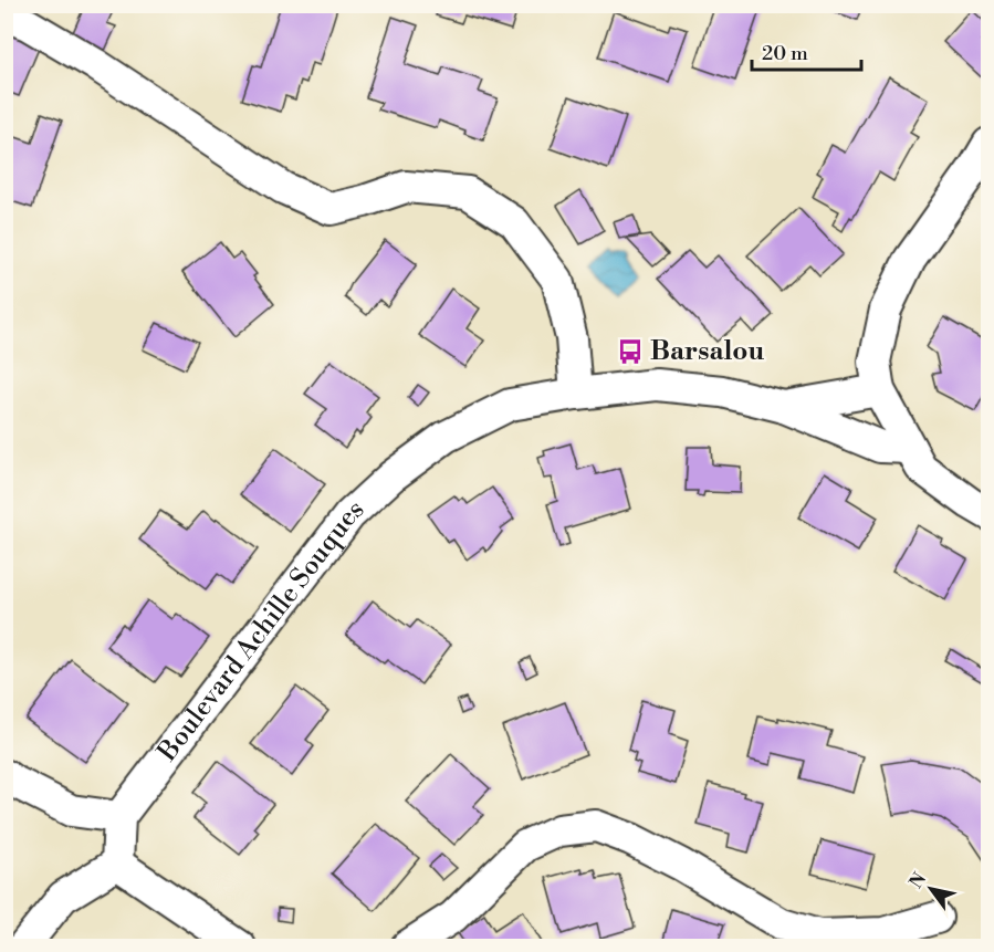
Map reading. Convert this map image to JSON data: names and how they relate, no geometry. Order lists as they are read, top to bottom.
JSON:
{
  "streets": {
    "street": ["Boulevard Achille Souques"]
  },
  "places": {
    "bus stop": ["Barsalou"]
  },
  "scale_bar": "20 m",
  "north": "top left"
}
